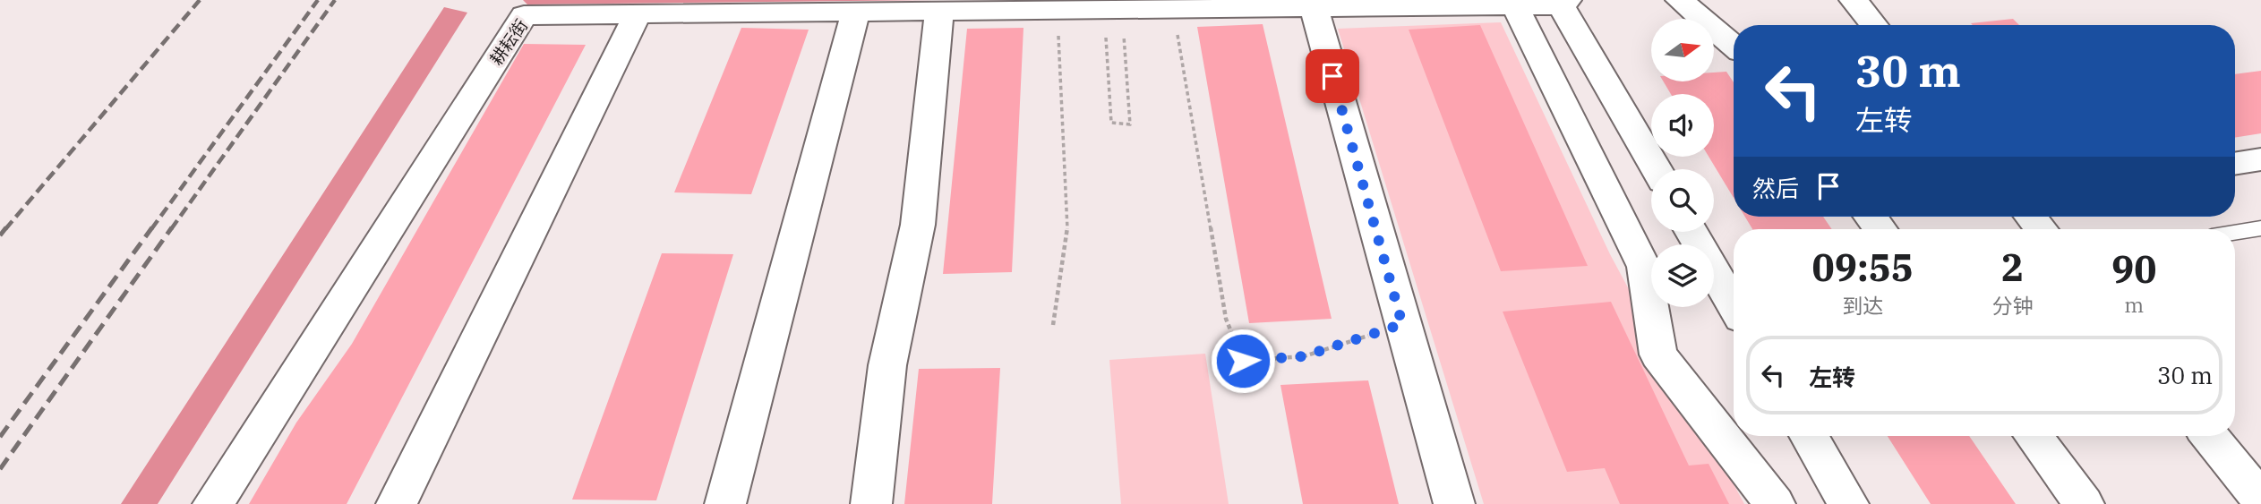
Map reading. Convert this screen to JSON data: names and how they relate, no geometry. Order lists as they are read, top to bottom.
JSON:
{
  "streets": {
    "street": ["耕耘街"]
  },
  "north": "right",
  "page": {
    "turn": ["30 m", "左转"],
    "then": "然后",
    "eta": [
      "09:55",
      "到达",
      "2",
      "分钟",
      "90",
      "m"
    ],
    "list": [
      {
        "name": "左转",
        "value": "30 m"
      }
    ]
  }
}
